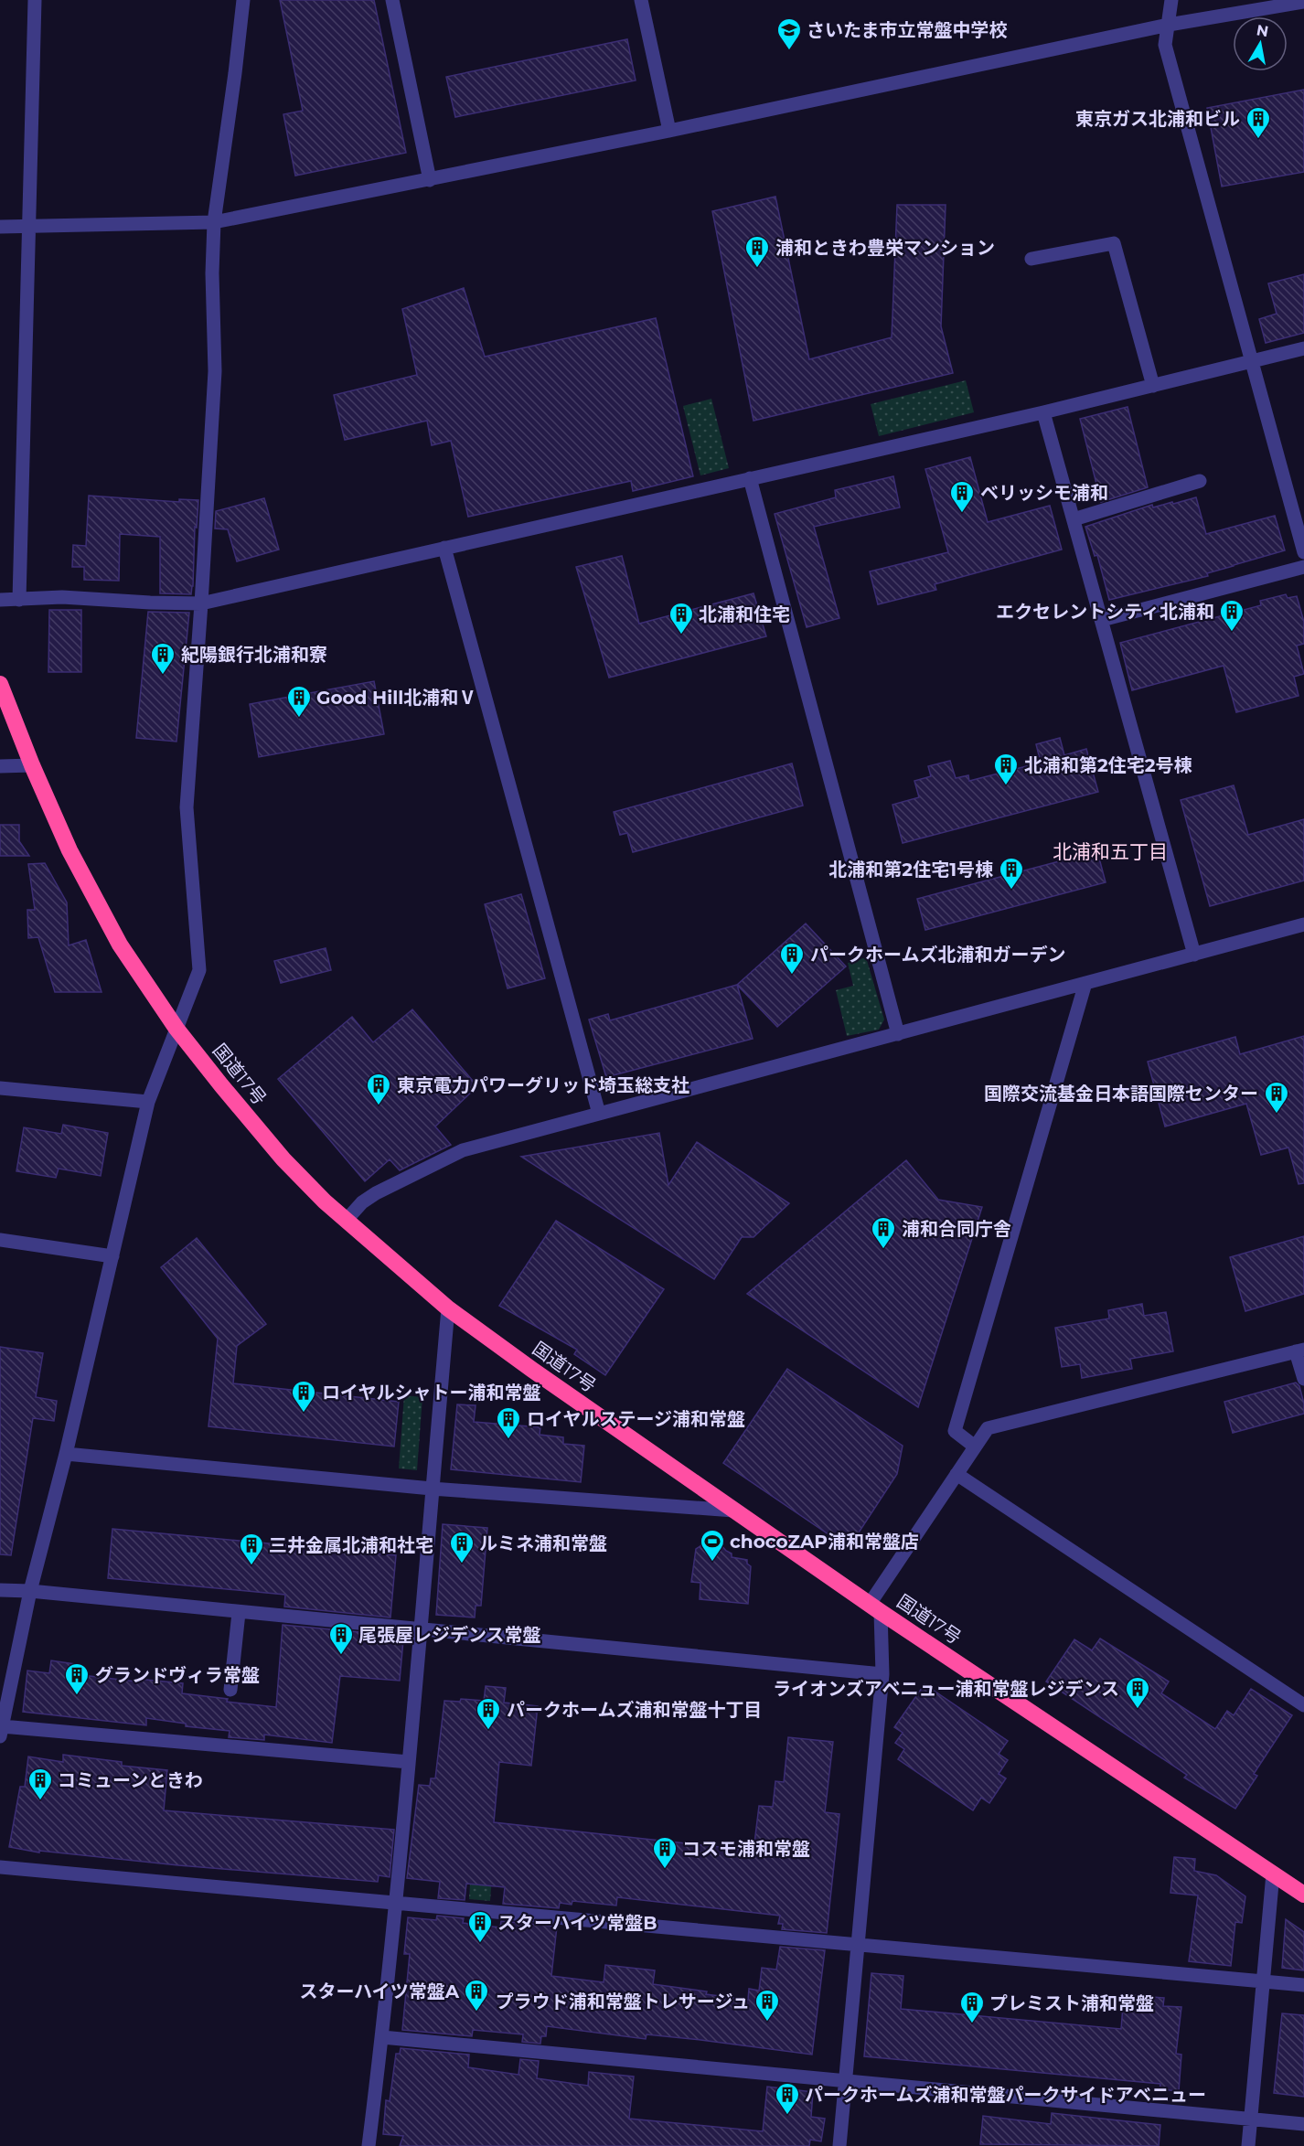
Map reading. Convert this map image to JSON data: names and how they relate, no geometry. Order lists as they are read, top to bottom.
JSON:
{
  "streets": {
    "highway": ["国道17号"]
  },
  "districts": ["北浦和五丁目"],
  "places": {
    "school or university": ["さいたま市立常盤中学校"],
    "building": [
      "東京ガス北浦和ビル",
      "浦和ときわ豊栄マンション",
      "ベリッシモ浦和",
      "エクセレントシティ北浦和",
      "北浦和住宅",
      "紀陽銀行北浦和寮",
      "Good Hill北浦和Ⅴ",
      "北浦和第2住宅2号棟",
      "北浦和第2住宅1号棟",
      "パークホームズ北浦和ガーデン",
      "東京電力パワーグリッド埼玉総支社",
      "国際交流基金日本語国際センター",
      "浦和合同庁舎",
      "ロイヤルシャトー浦和常盤",
      "ロイヤルステージ浦和常盤",
      "ルミネ浦和常盤",
      "三井金属北浦和社宅",
      "尾張屋レジデンス常盤",
      "グランドヴィラ常盤",
      "ライオンズアベニュー浦和常盤レジデンス",
      "パークホームズ浦和常盤十丁目",
      "コミューンときわ",
      "コスモ浦和常盤",
      "スターハイツ常盤B",
      "スターハイツ常盤A",
      "プラウド浦和常盤トレサージュ",
      "プレミスト浦和常盤",
      "パークホームズ浦和常盤パークサイドアベニュー"
    ],
    "sports": ["chocoZAP浦和常盤店"]
  },
  "north": "top"
}
